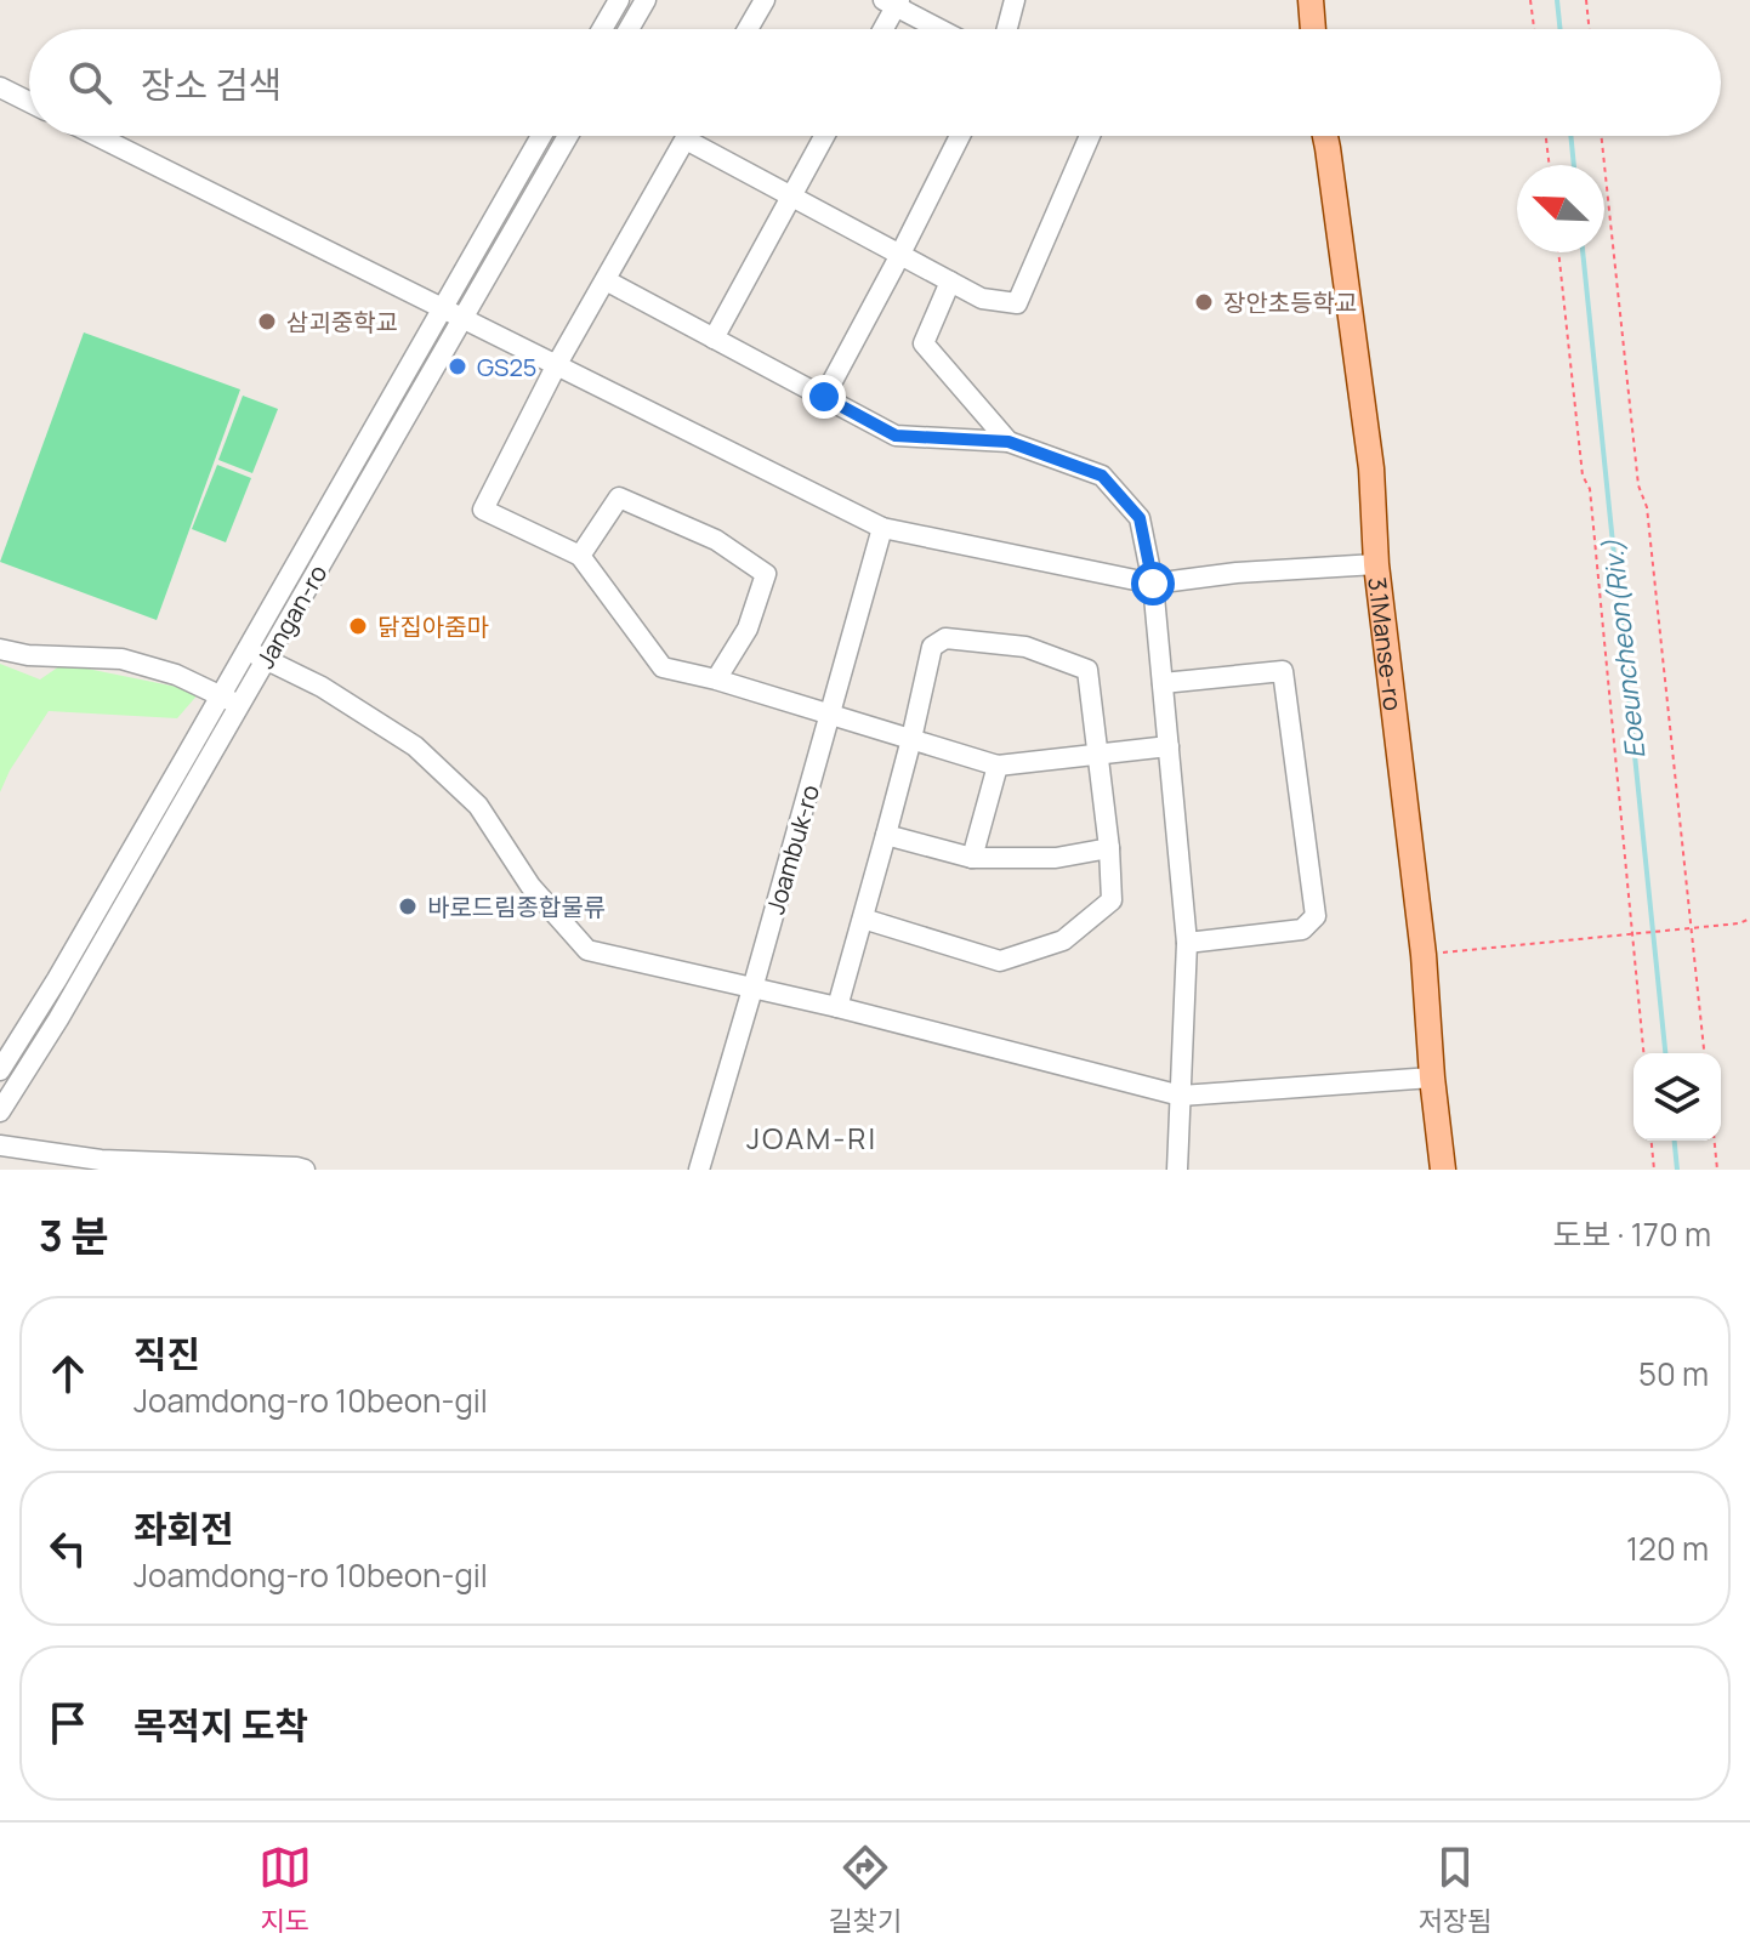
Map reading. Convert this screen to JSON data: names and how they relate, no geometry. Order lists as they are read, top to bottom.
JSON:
{
  "streets": {
    "main road": ["3.1Manse-ro"],
    "street": ["Jangan-ro", "Joambuk-ro"]
  },
  "districts": ["JOAM-RI"],
  "water": ["Eoeuncheon(Riv.)"],
  "places": [
    "장안초등학교",
    "삼괴중학교",
    "GS25",
    "닭집아줌마",
    "바로드림종합물류"
  ],
  "north": "top left",
  "page": {
    "search": "장소 검색",
    "heading": ["3 분", "도보 · 170 m"],
    "list": [
      ["직진", "Joamdong-ro 10beon-gil", "50 m"],
      ["좌회전", "Joamdong-ro 10beon-gil", "120 m"],
      "목적지 도착"
    ],
    "nav": ["지도", "길찾기", "저장됨"]
  }
}
